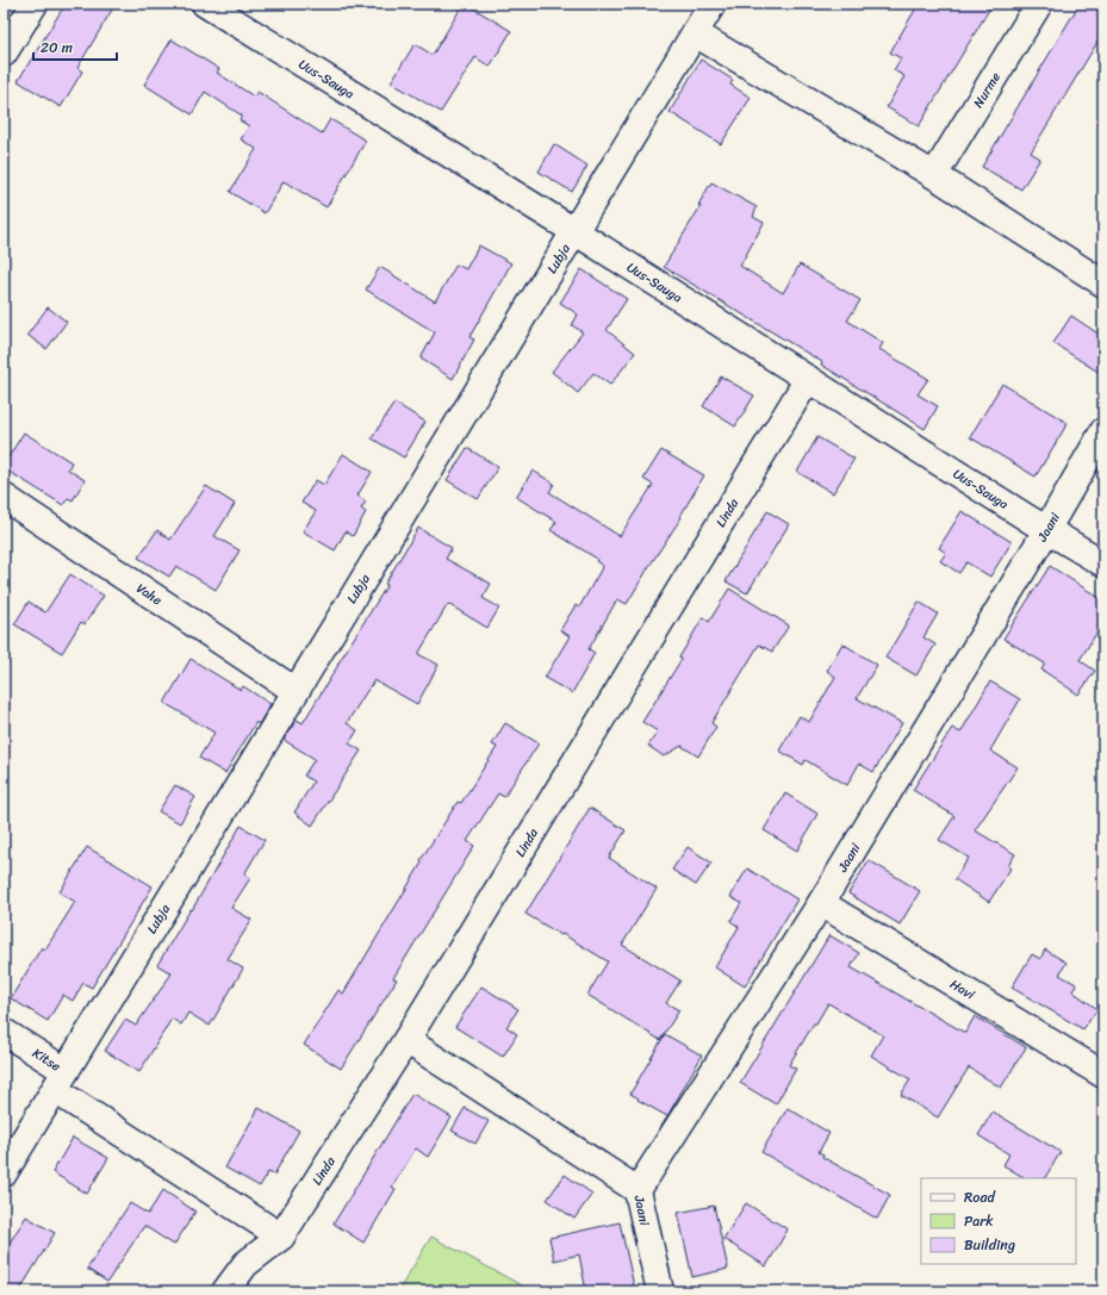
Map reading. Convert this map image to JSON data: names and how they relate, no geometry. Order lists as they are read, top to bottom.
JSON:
{
  "streets": {
    "street": [
      "Uus-Sauga",
      "Nurme",
      "Lubja",
      "Linda",
      "Jaani",
      "Vahe",
      "Havi",
      "Kitse"
    ]
  },
  "crossings": [
    ["Uus-Sauga", "Lubja"],
    ["Uus-Sauga", "Linda"],
    ["Uus-Sauga", "Jaani"],
    ["Lubja", "Vahe"],
    ["Lubja", "Kitse"],
    ["Linda", "Kitse"],
    ["Jaani", "Havi"]
  ],
  "legend": ["Road", "Park", "Building"],
  "scale_bar": "20 m"
}
